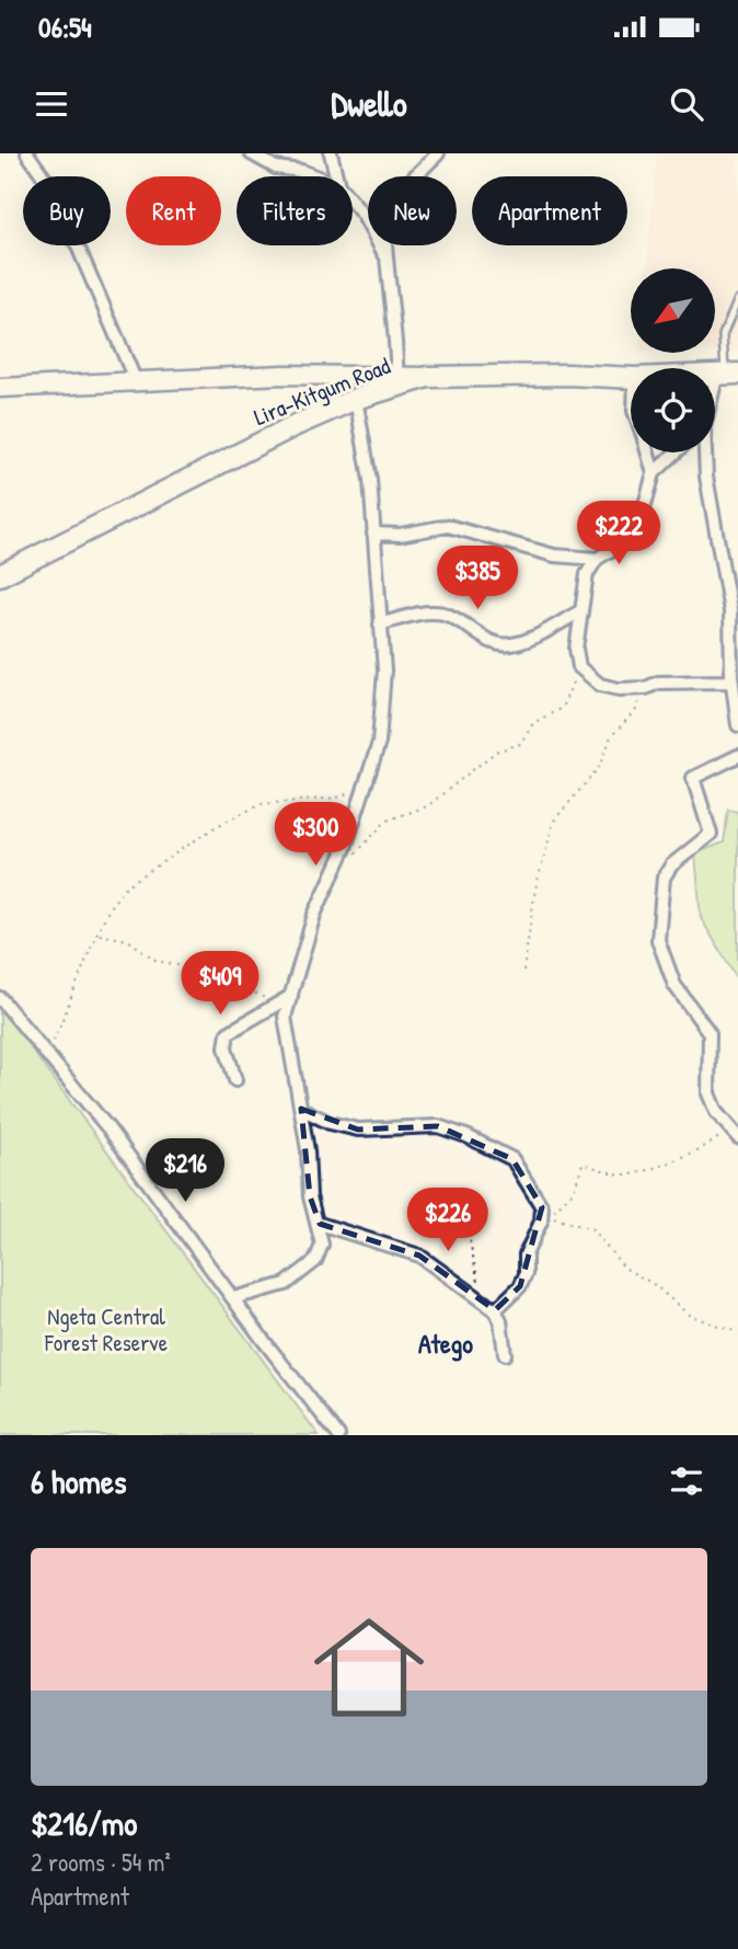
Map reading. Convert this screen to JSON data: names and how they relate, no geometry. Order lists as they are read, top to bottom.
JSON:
{
  "streets": {
    "main road": ["Lira-Kitgum Road"]
  },
  "districts": ["Atego"],
  "parks": ["Ngeta Central Forest Reserve"],
  "north": "bottom left",
  "page": {
    "status": "06:54",
    "header": "Dwello",
    "chip": [
      "Buy",
      "Rent",
      "Filters",
      "New",
      "Apartment"
    ],
    "price": [
      "$222",
      "$385",
      "$300",
      "$409",
      "$216",
      "$226"
    ],
    "heading": "6 homes",
    "list": [
      {
        "name": "$216/mo",
        "note": "2 rooms · 54 m² · Apartment"
      }
    ]
  }
}
